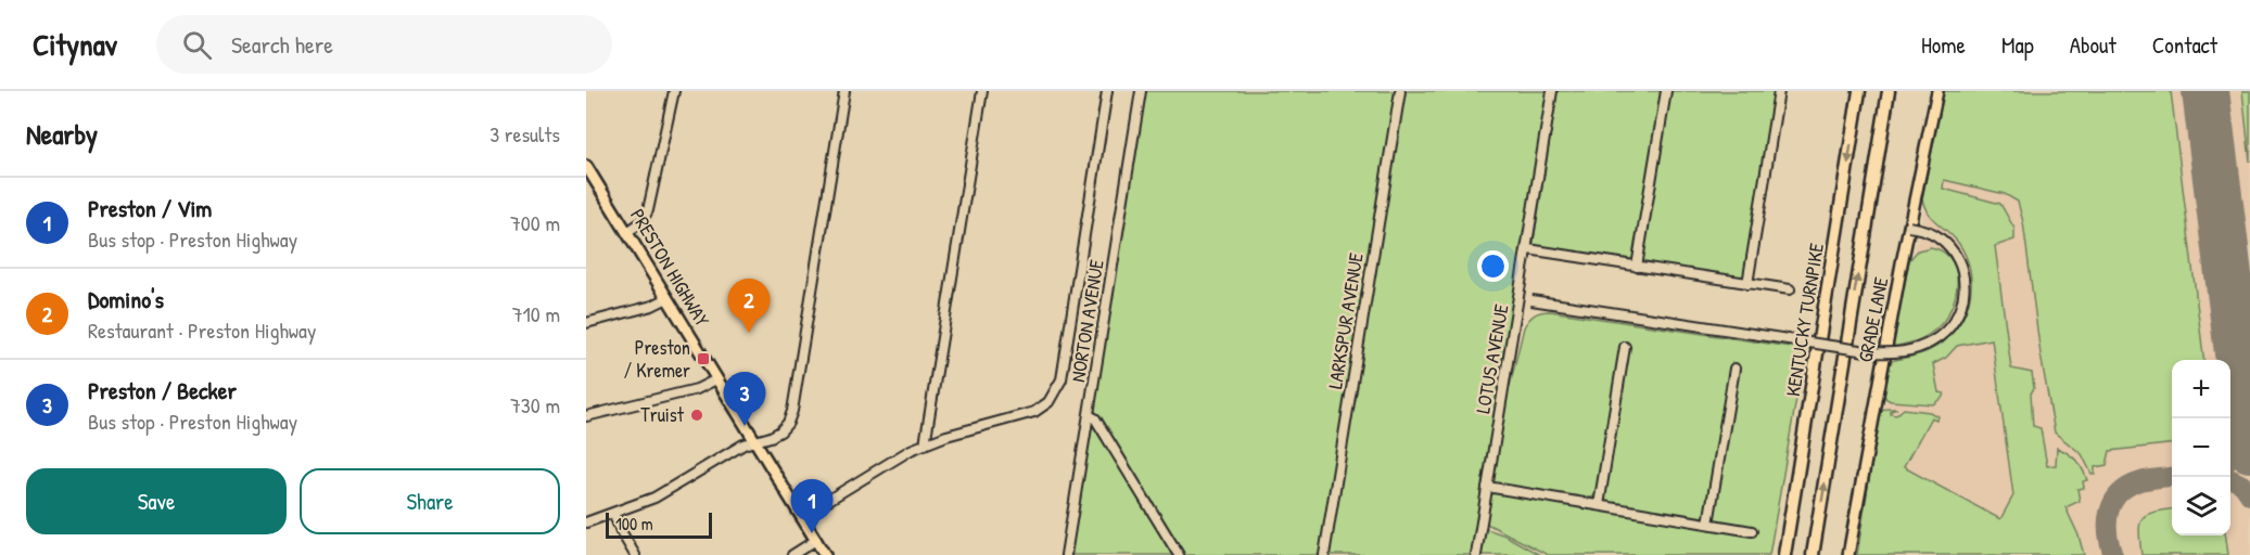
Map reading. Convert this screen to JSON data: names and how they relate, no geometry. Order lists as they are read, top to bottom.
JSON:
{
  "streets": {
    "highway": ["KENTUCKY TURNPIKE"],
    "main road": ["PRESTON HIGHWAY", "GRADE LANE"],
    "street": ["NORTON AVENUE", "LARKSPUR AVENUE", "LOTUS AVENUE"]
  },
  "crossings": [
    ["PRESTON HIGHWAY", "NORTON AVENUE"]
  ],
  "places": {
    "transit": ["Preston / Kremer"],
    "other": ["Truist"]
  },
  "scale_bar": "100 m",
  "page": {
    "header": "Citynav",
    "search": "Search here",
    "nav": [
      "Home",
      "Map",
      "About",
      "Contact"
    ],
    "heading": ["Nearby", "3 results"],
    "list": [
      {
        "mark": "1",
        "name": "Preston / Vim",
        "note": "Bus stop · Preston Highway",
        "value": "700 m"
      },
      {
        "mark": "2",
        "name": "Domino's",
        "note": "Restaurant · Preston Highway",
        "value": "710 m"
      },
      {
        "mark": "3",
        "name": "Preston / Becker",
        "note": "Bus stop · Preston Highway",
        "value": "730 m"
      }
    ],
    "pins": ["2", "3", "1"],
    "map_buttons": ["+", "−"],
    "buttons": ["Save", "Share"],
    "scale": "100 m"
  }
}
